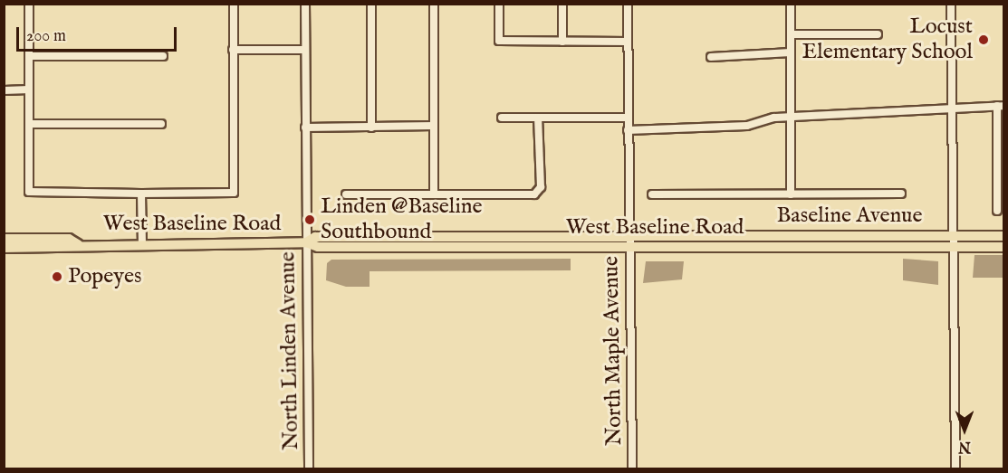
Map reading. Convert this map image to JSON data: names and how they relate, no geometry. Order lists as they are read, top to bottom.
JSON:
{
  "streets": {
    "main road": ["Baseline Avenue", "West Baseline Road"],
    "street": ["North Linden Avenue", "North Maple Avenue"]
  },
  "crossings": [
    ["Baseline Avenue", "West Baseline Road"],
    ["Baseline Avenue", "North Maple Avenue"],
    ["West Baseline Road", "North Linden Avenue"],
    ["West Baseline Road", "North Maple Avenue"]
  ],
  "places": ["Locust Elementary School", "Linden @Baseline Southbound", "Popeyes"],
  "scale_bar": "200 m",
  "north": "bottom"
}
